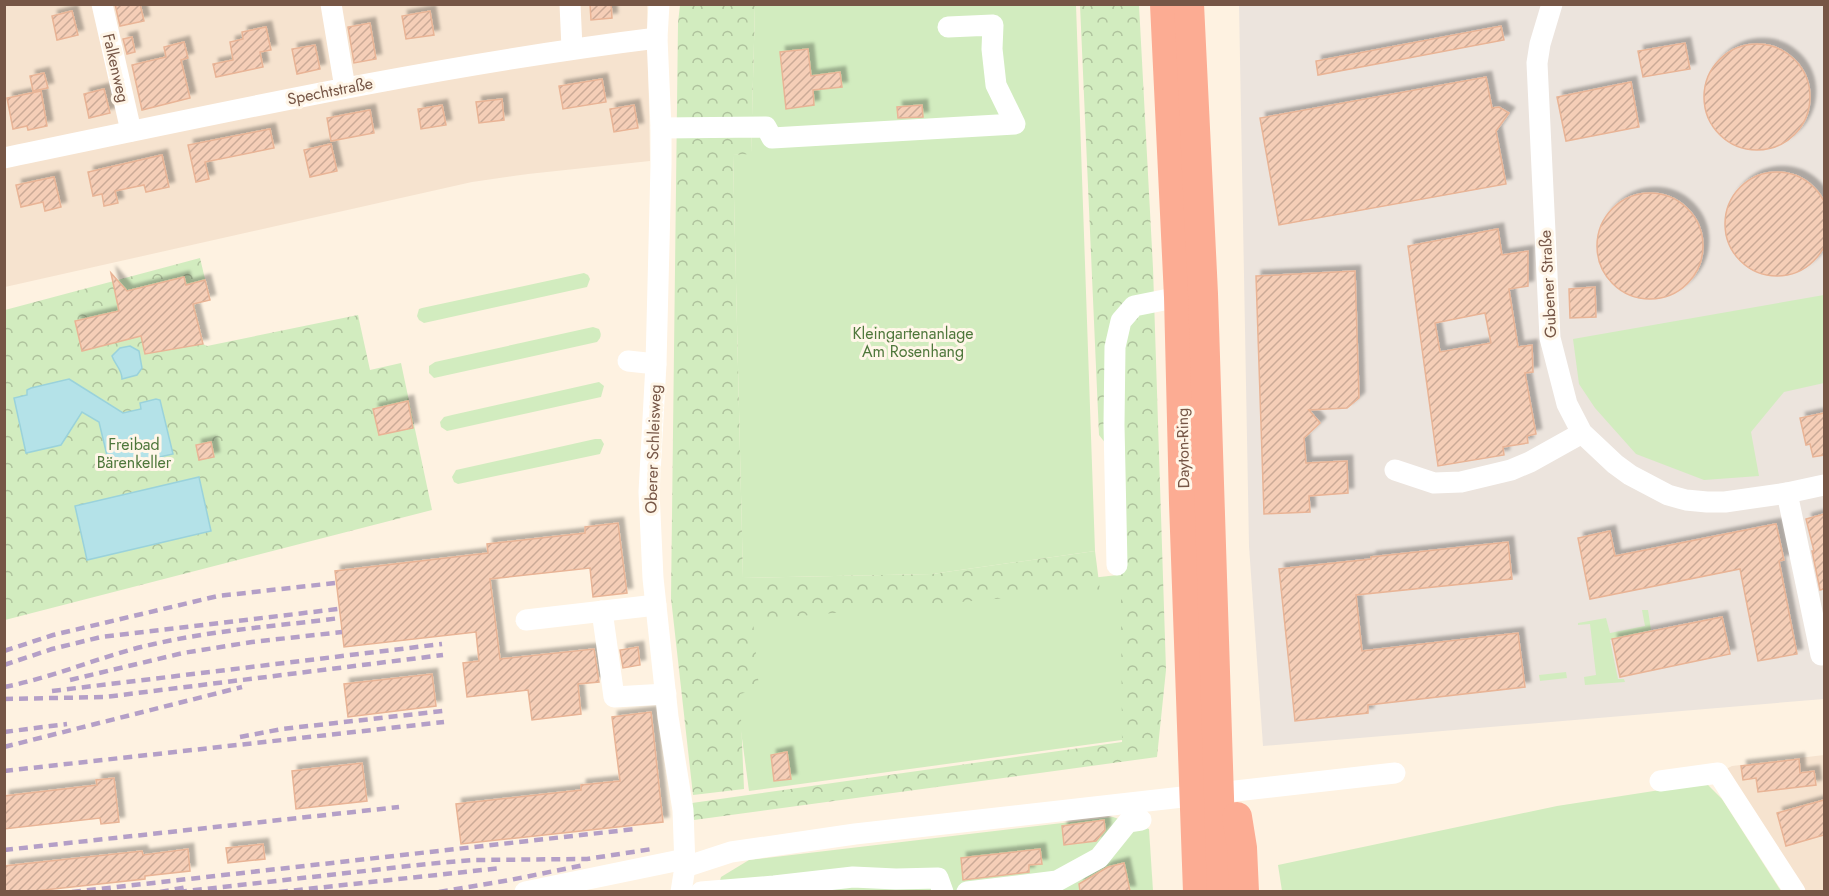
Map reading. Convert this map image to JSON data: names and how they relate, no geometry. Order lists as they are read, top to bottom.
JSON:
{
  "streets": {
    "highway": ["Dayton-Ring"],
    "street": [
      "Falkenweg",
      "Spechtstraße",
      "Gubener Straße",
      "Oberer Schleisweg"
    ]
  },
  "crossings": [
    ["Falkenweg", "Spechtstraße"],
    ["Spechtstraße", "Oberer Schleisweg"]
  ],
  "parks": ["Kleingartenanlage Am Rosenhang", "Freibad Bärenkeller"]
}
